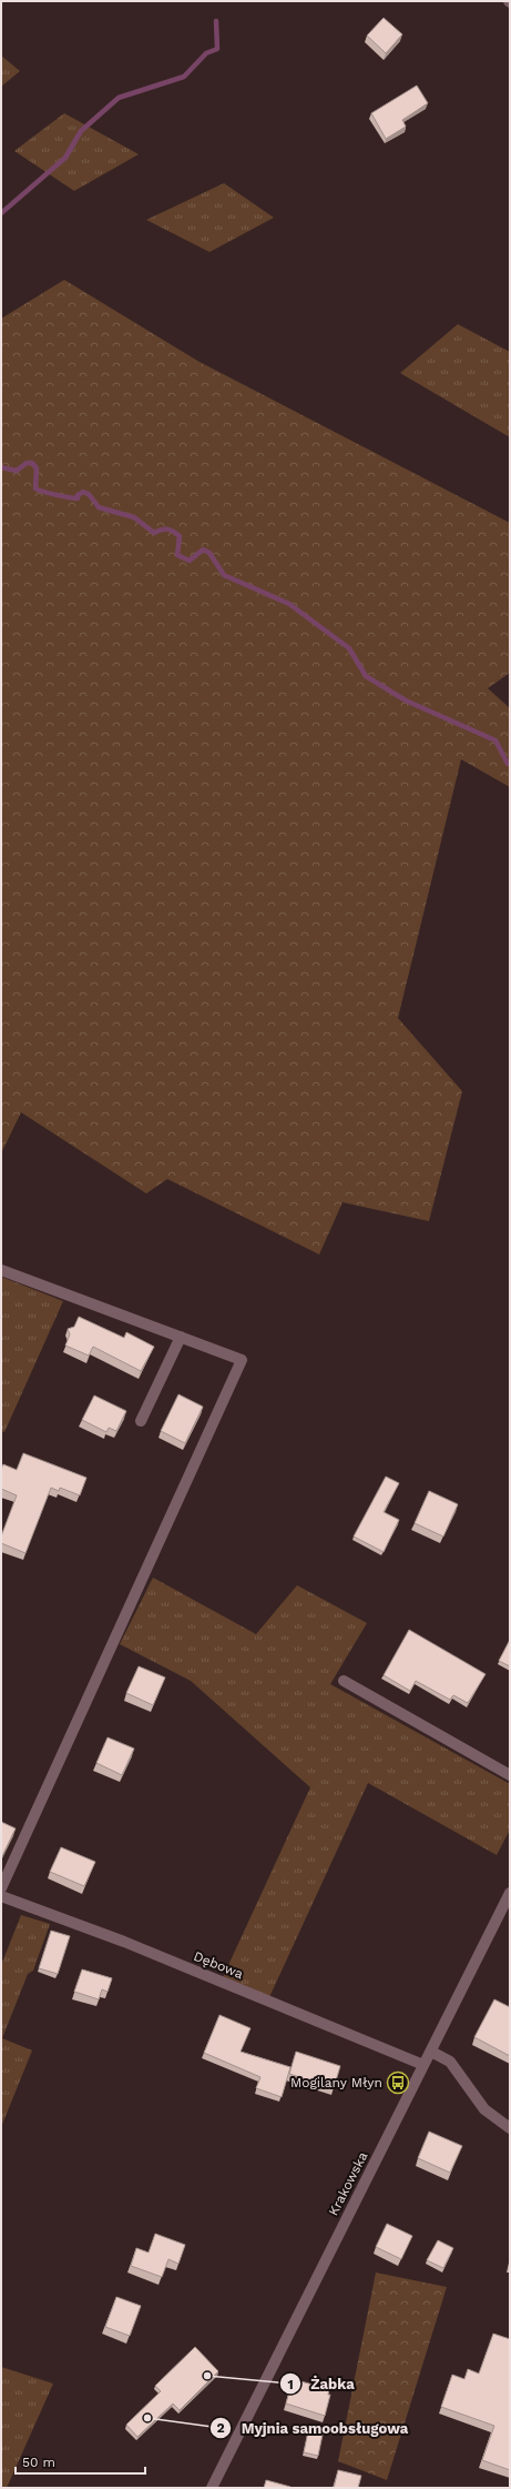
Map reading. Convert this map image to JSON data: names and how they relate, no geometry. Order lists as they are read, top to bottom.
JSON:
{
  "streets": {
    "street": ["Dębowa", "Krakowska"]
  },
  "crossings": [
    ["Dębowa", "Krakowska"]
  ],
  "places": {
    "bus stop": ["Mogilany Młyn"],
    "other": ["Żabka", "Myjnia samoobsługowa"]
  },
  "scale_bar": "50 m"
}
